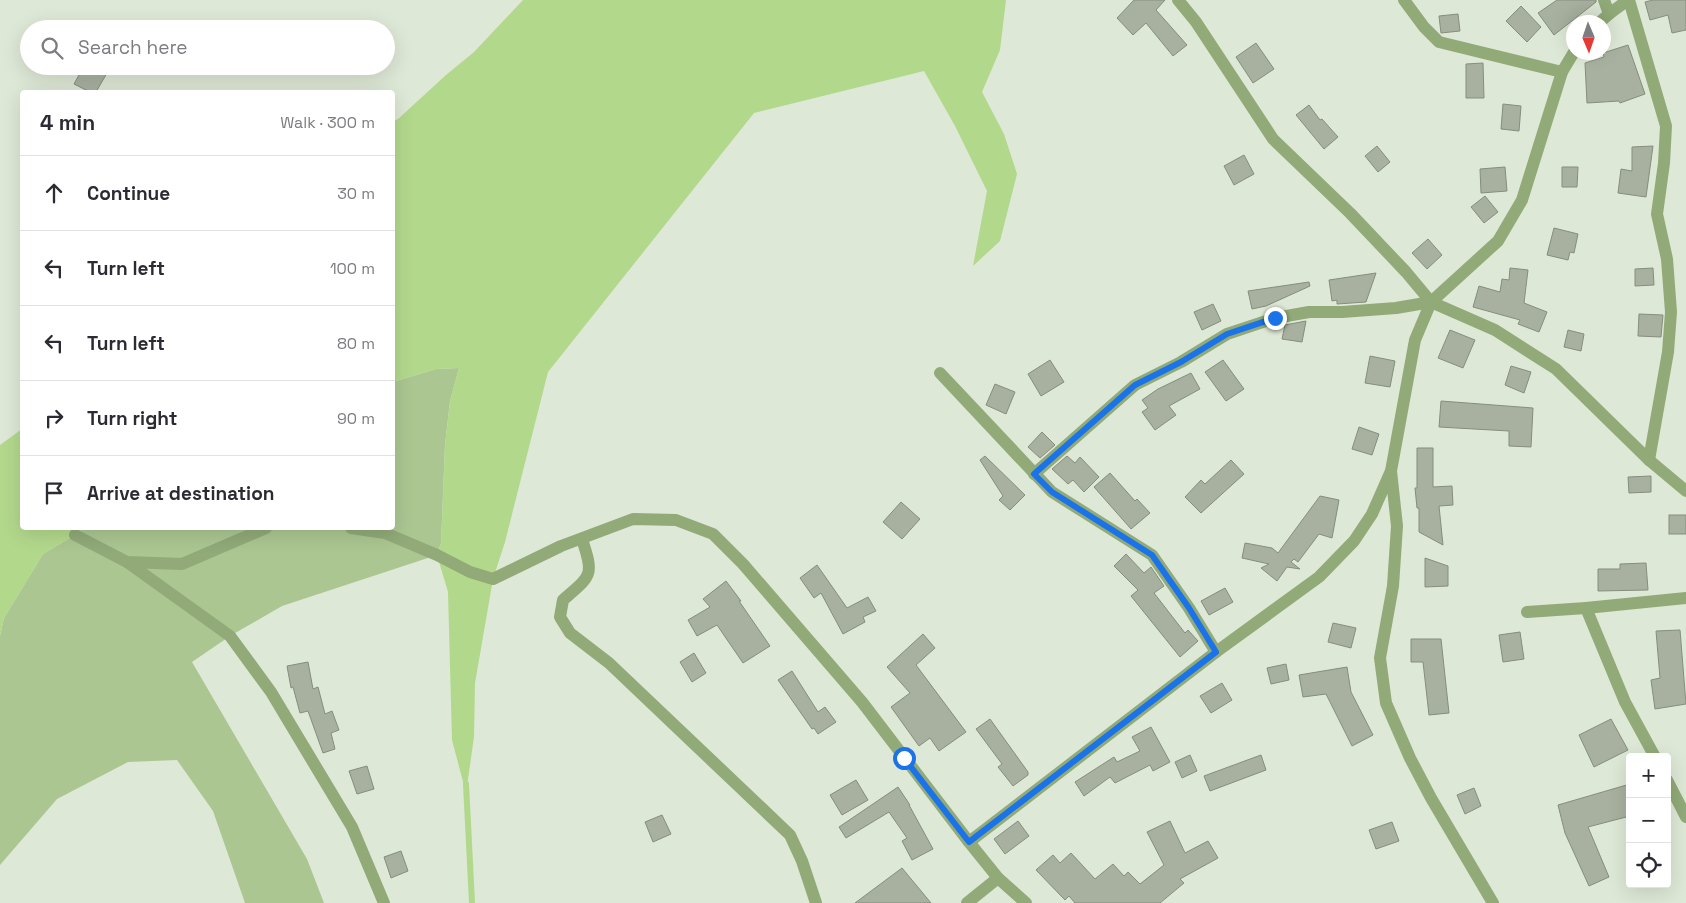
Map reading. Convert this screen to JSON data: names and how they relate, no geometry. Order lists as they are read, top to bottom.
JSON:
{
  "north": "bottom",
  "page": {
    "search": "Search here",
    "heading": ["4 min", "Walk · 300 m"],
    "list": [
      ["Continue", "30 m"],
      ["Turn left", "100 m"],
      ["Turn left", "80 m"],
      ["Turn right", "90 m"],
      "Arrive at destination"
    ],
    "map_buttons": ["+", "−"]
  }
}
